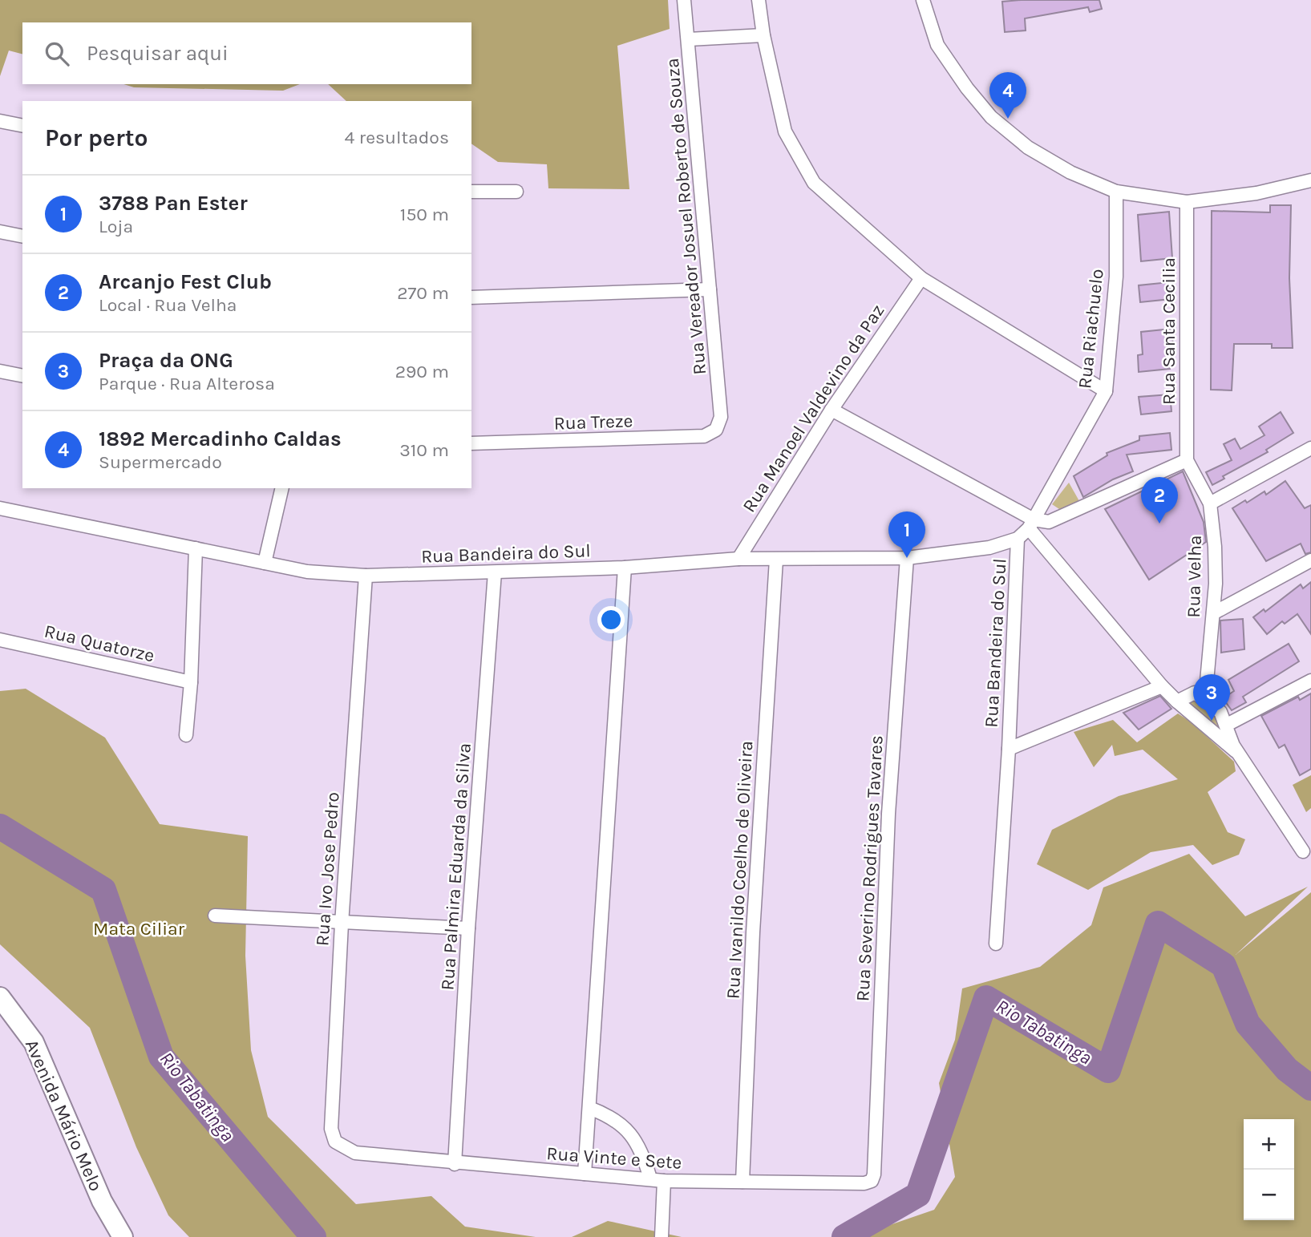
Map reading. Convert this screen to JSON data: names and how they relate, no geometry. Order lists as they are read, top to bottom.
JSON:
{
  "streets": {
    "main road": ["Avenida Mário Melo"],
    "street": [
      "Rua Vereador Josuel Roberto de Souza",
      "Rua Riachuelo",
      "Rua Santa Cecilia",
      "Rua Manoel Valdevino da Paz",
      "Rua Treze",
      "Rua Bandeira do Sul",
      "Rua Velha",
      "Rua Quatorze",
      "Rua Palmira Eduarda da Silva",
      "Rua Severino Rodrigues Tavares",
      "Rua Ivo Jose Pedro",
      "Rua Ivanildo Coelho de Oliveira",
      "Rua Vinte e Sete"
    ]
  },
  "crossings": [
    ["Rua Vereador Josuel Roberto de Souza", "Rua Treze"],
    ["Rua Riachuelo", "Rua Bandeira do Sul"],
    ["Rua Santa Cecilia", "Rua Velha"],
    ["Rua Manoel Valdevino da Paz", "Rua Bandeira do Sul"],
    ["Rua Bandeira do Sul", "Rua Palmira Eduarda da Silva"],
    ["Rua Bandeira do Sul", "Rua Severino Rodrigues Tavares"],
    ["Rua Bandeira do Sul", "Rua Ivo Jose Pedro"],
    ["Rua Bandeira do Sul", "Rua Ivanildo Coelho de Oliveira"],
    ["Rua Palmira Eduarda da Silva", "Rua Vinte e Sete"],
    ["Rua Severino Rodrigues Tavares", "Rua Vinte e Sete"],
    ["Rua Ivo Jose Pedro", "Rua Vinte e Sete"],
    ["Rua Ivanildo Coelho de Oliveira", "Rua Vinte e Sete"]
  ],
  "water": ["Rio Tabatinga"],
  "parks": ["Mata Ciliar"],
  "page": {
    "search": "Pesquisar aqui",
    "pins": [
      "4",
      "2",
      "1",
      "3"
    ],
    "heading": ["Por perto", "4 resultados"],
    "list": [
      {
        "mark": "1",
        "name": "3788 Pan Ester",
        "note": "Loja",
        "value": "150 m"
      },
      {
        "mark": "2",
        "name": "Arcanjo Fest Club",
        "note": "Local · Rua Velha",
        "value": "270 m"
      },
      {
        "mark": "3",
        "name": "Praça da ONG",
        "note": "Parque · Rua Alterosa",
        "value": "290 m"
      },
      {
        "mark": "4",
        "name": "1892 Mercadinho Caldas",
        "note": "Supermercado",
        "value": "310 m"
      }
    ],
    "map_buttons": ["+", "−"]
  }
}
